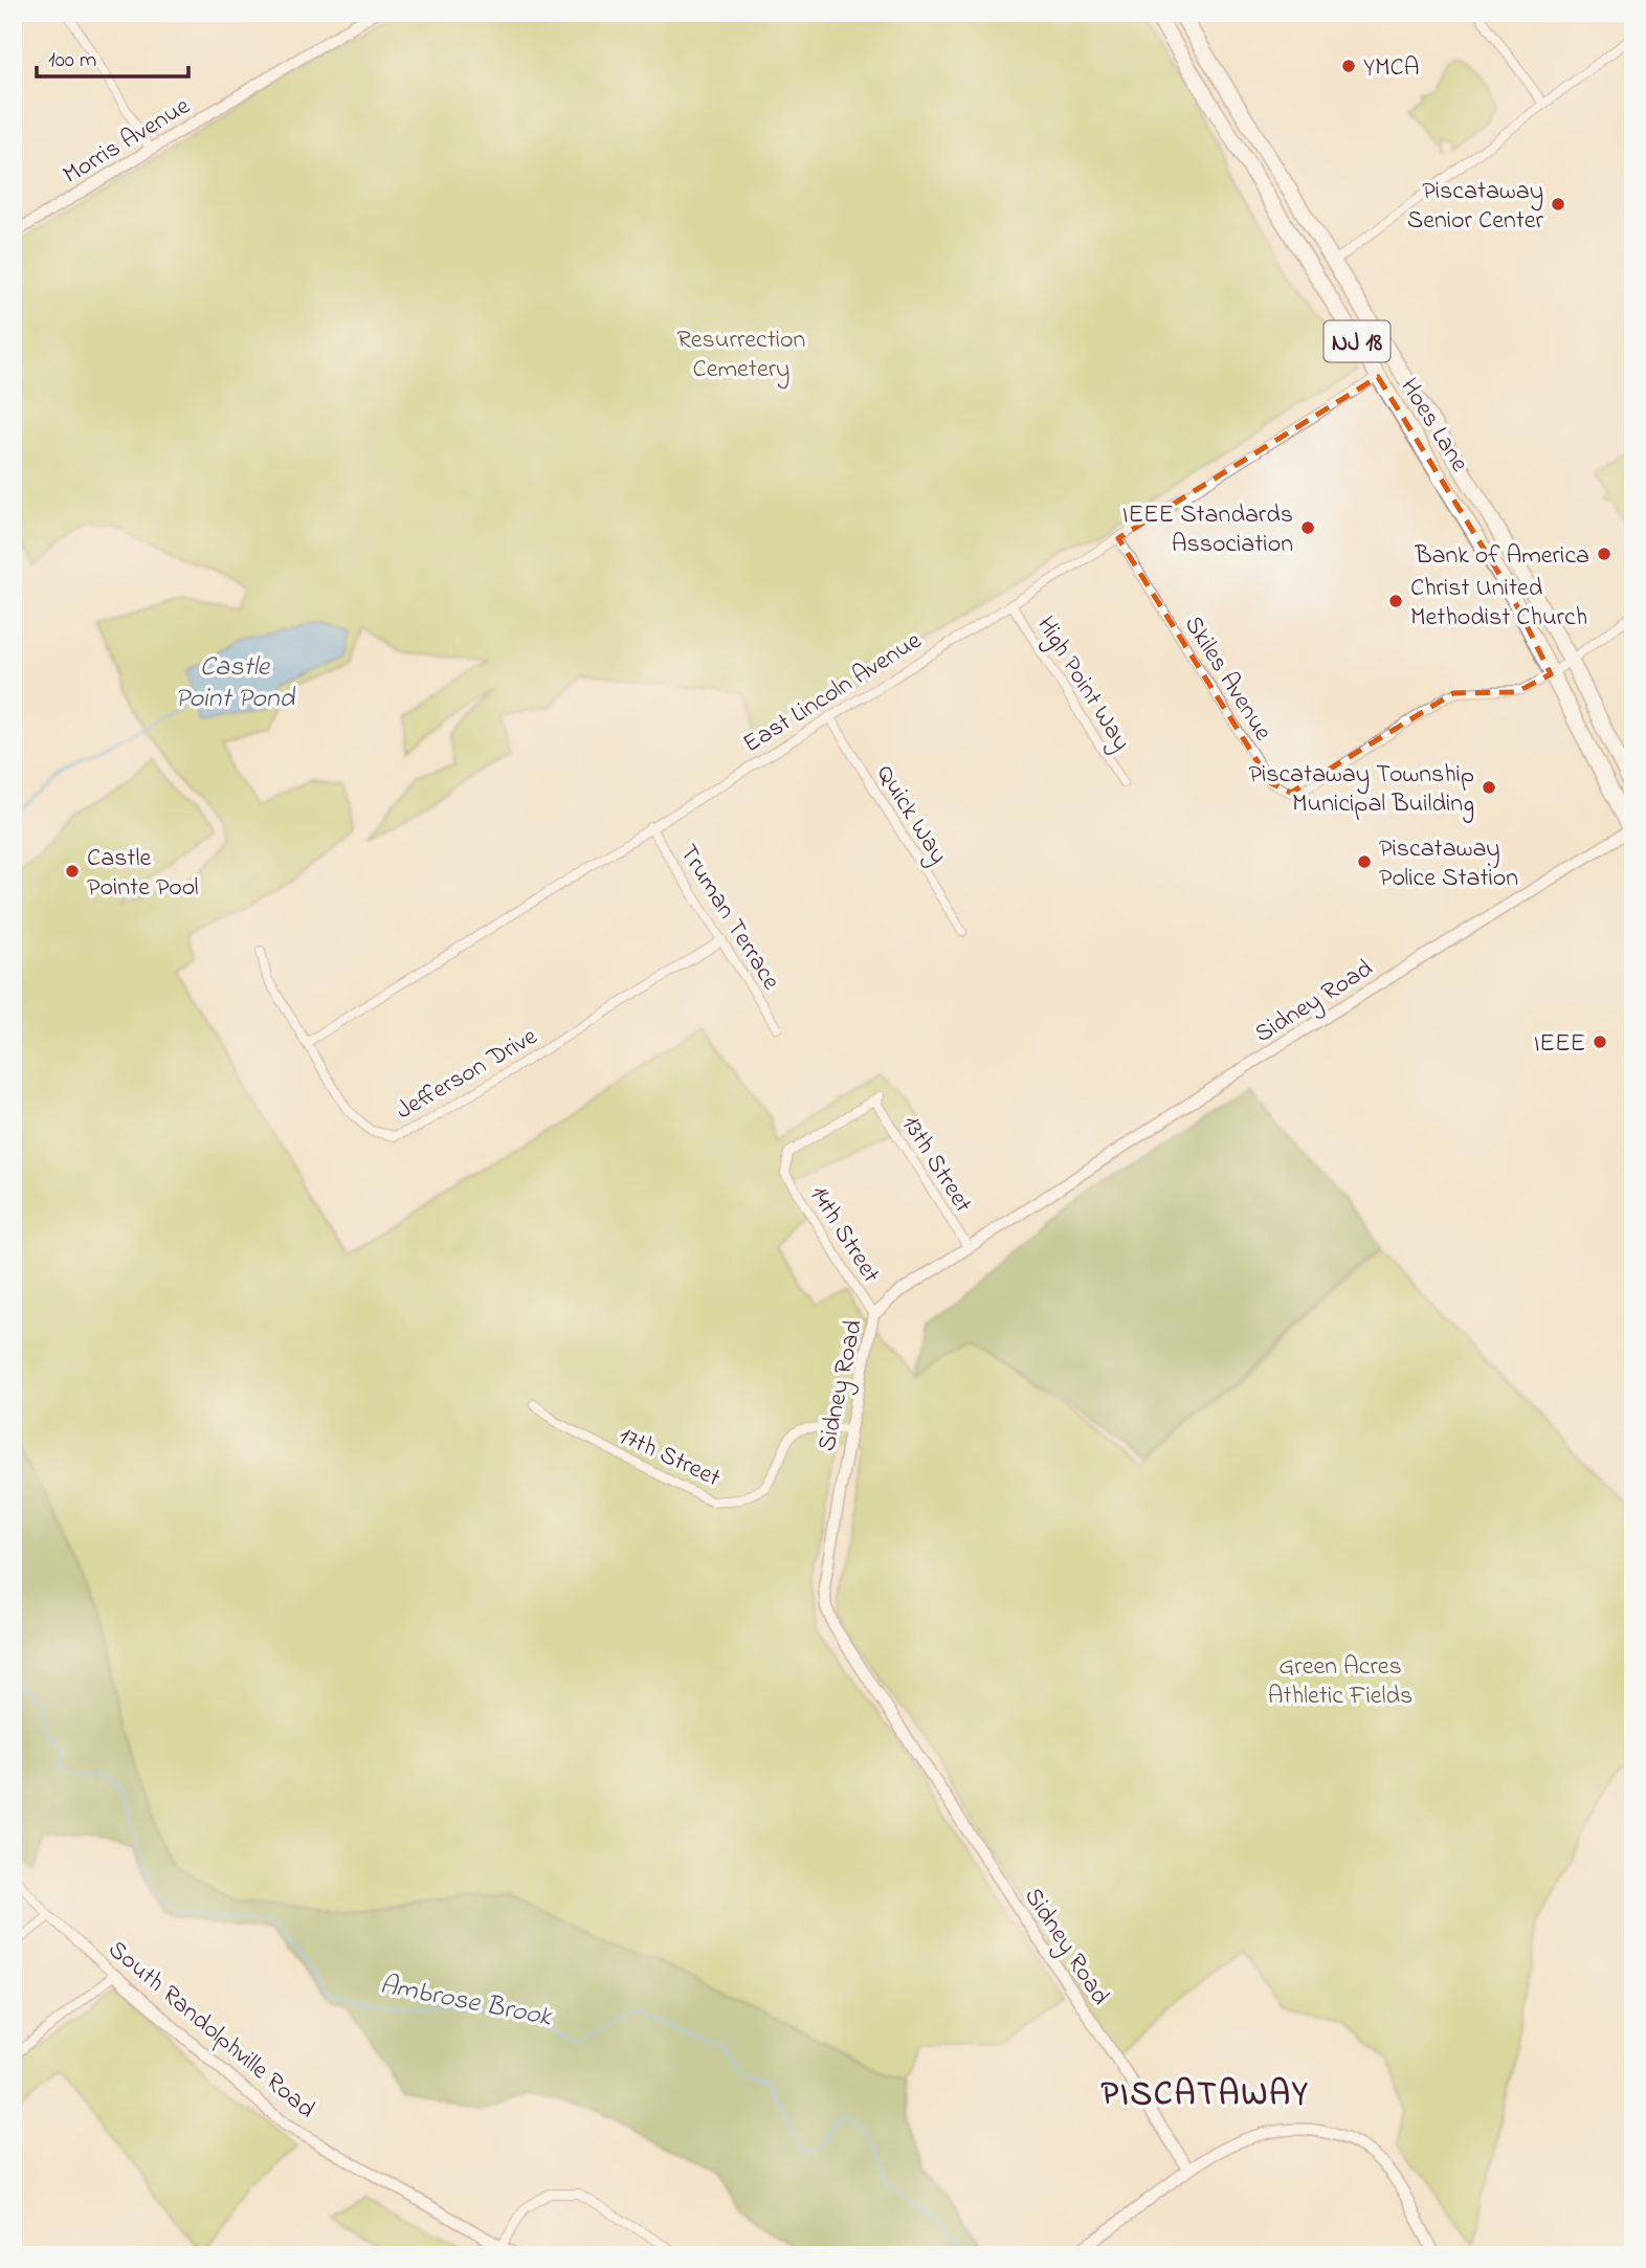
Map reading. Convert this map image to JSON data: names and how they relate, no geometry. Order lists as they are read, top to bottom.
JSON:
{
  "streets": {
    "highway": ["NJ 18", "Hoes Lane"],
    "street": [
      "Morris Avenue",
      "Skiles Avenue",
      "High Point Way",
      "East Lincoln Avenue",
      "Quick Way",
      "Truman Terrace",
      "Sidney Road",
      "Jefferson Drive",
      "13th Street",
      "14th Street",
      "17th Street",
      "South Randolphville Road"
    ]
  },
  "crossings": [
    ["Hoes Lane", "Skiles Avenue"],
    ["Hoes Lane", "East Lincoln Avenue"],
    ["Hoes Lane", "Sidney Road"],
    ["Skiles Avenue", "East Lincoln Avenue"],
    ["High Point Way", "East Lincoln Avenue"],
    ["East Lincoln Avenue", "Quick Way"],
    ["East Lincoln Avenue", "Truman Terrace"],
    ["East Lincoln Avenue", "Jefferson Drive"],
    ["Truman Terrace", "Jefferson Drive"],
    ["Sidney Road", "13th Street"],
    ["Sidney Road", "14th Street"],
    ["Sidney Road", "17th Street"],
    ["13th Street", "14th Street"]
  ],
  "districts": ["PISCATAWAY"],
  "water": ["Castle Point Pond", "Ambrose Brook"],
  "parks": ["Resurrection Cemetery", "Green Acres Athletic Fields"],
  "places": [
    "YMCA",
    "Piscataway Senior Center",
    "IEEE Standards Association",
    "Bank of America",
    "Christ United Methodist Church",
    "Piscataway Township Municipal Building",
    "Piscataway Police Station",
    "Castle Pointe Pool",
    "IEEE"
  ],
  "scale_bar": "100 m"
}
